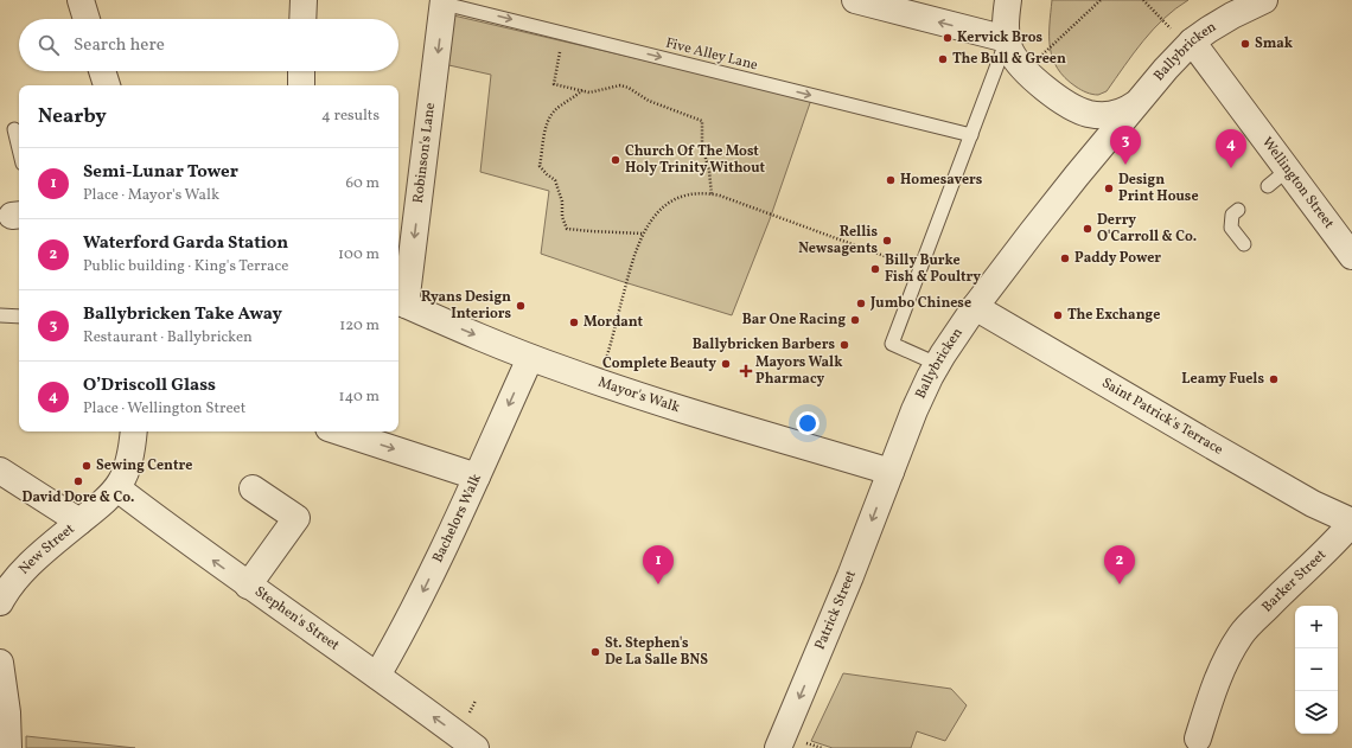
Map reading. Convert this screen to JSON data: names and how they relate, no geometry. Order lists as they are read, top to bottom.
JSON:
{
  "streets": {
    "street": [
      "Ballybricken",
      "Robinson's Lane",
      "Wellington Street",
      "Mayor's Walk",
      "Saint Patrick's Terrace",
      "Bachelors Walk",
      "New Street",
      "Barker Street",
      "Patrick Street",
      "Stephen's Street"
    ],
    "lane": ["Five Alley Lane"]
  },
  "crossings": [
    ["Ballybricken", "Five Alley Lane"],
    ["Ballybricken", "Wellington Street"],
    ["Ballybricken", "Mayor's Walk"],
    ["Ballybricken", "Saint Patrick's Terrace"],
    ["Ballybricken", "Patrick Street"],
    ["Five Alley Lane", "Robinson's Lane"],
    ["Robinson's Lane", "Mayor's Walk"],
    ["Mayor's Walk", "Bachelors Walk"],
    ["Mayor's Walk", "Patrick Street"],
    ["Saint Patrick's Terrace", "Barker Street"],
    ["Bachelors Walk", "Stephen's Street"],
    ["New Street", "Stephen's Street"]
  ],
  "one_way": [
    "Five Alley Lane",
    "Robinson's Lane",
    "Bachelors Walk",
    "Patrick Street",
    "Stephen's Street"
  ],
  "places": {
    "other": [
      "Kervick Bros",
      "Smak",
      "The Bull & Green",
      "Church Of The Most Holy Trinity Without",
      "Homesavers",
      "Design Print House",
      "Derry O'Carroll & Co.",
      "Rellis Newsagents",
      "Paddy Power",
      "Billy Burke Fish & Poultry",
      "Jumbo Chinese",
      "Ryans Design Interiors",
      "The Exchange",
      "Bar One Racing",
      "Mordant",
      "Ballybricken Barbers",
      "Complete Beauty",
      "Leamy Fuels",
      "Sewing Centre",
      "David Dore & Co.",
      "St. Stephen's De La Salle BNS"
    ],
    "health": ["Mayors Walk Pharmacy"]
  },
  "page": {
    "search": "Search here",
    "heading": ["Nearby", "4 results"],
    "pins": [
      "3",
      "4",
      "1",
      "2"
    ],
    "list": [
      {
        "mark": "1",
        "name": "Semi-Lunar Tower",
        "note": "Place · Mayor's Walk",
        "value": "60 m"
      },
      {
        "mark": "2",
        "name": "Waterford Garda Station",
        "note": "Public building · King's Terrace",
        "value": "100 m"
      },
      {
        "mark": "3",
        "name": "Ballybricken Take Away",
        "note": "Restaurant · Ballybricken",
        "value": "120 m"
      },
      {
        "mark": "4",
        "name": "O’Driscoll Glass",
        "note": "Place · Wellington Street",
        "value": "140 m"
      }
    ],
    "map_buttons": ["+", "−"]
  }
}
